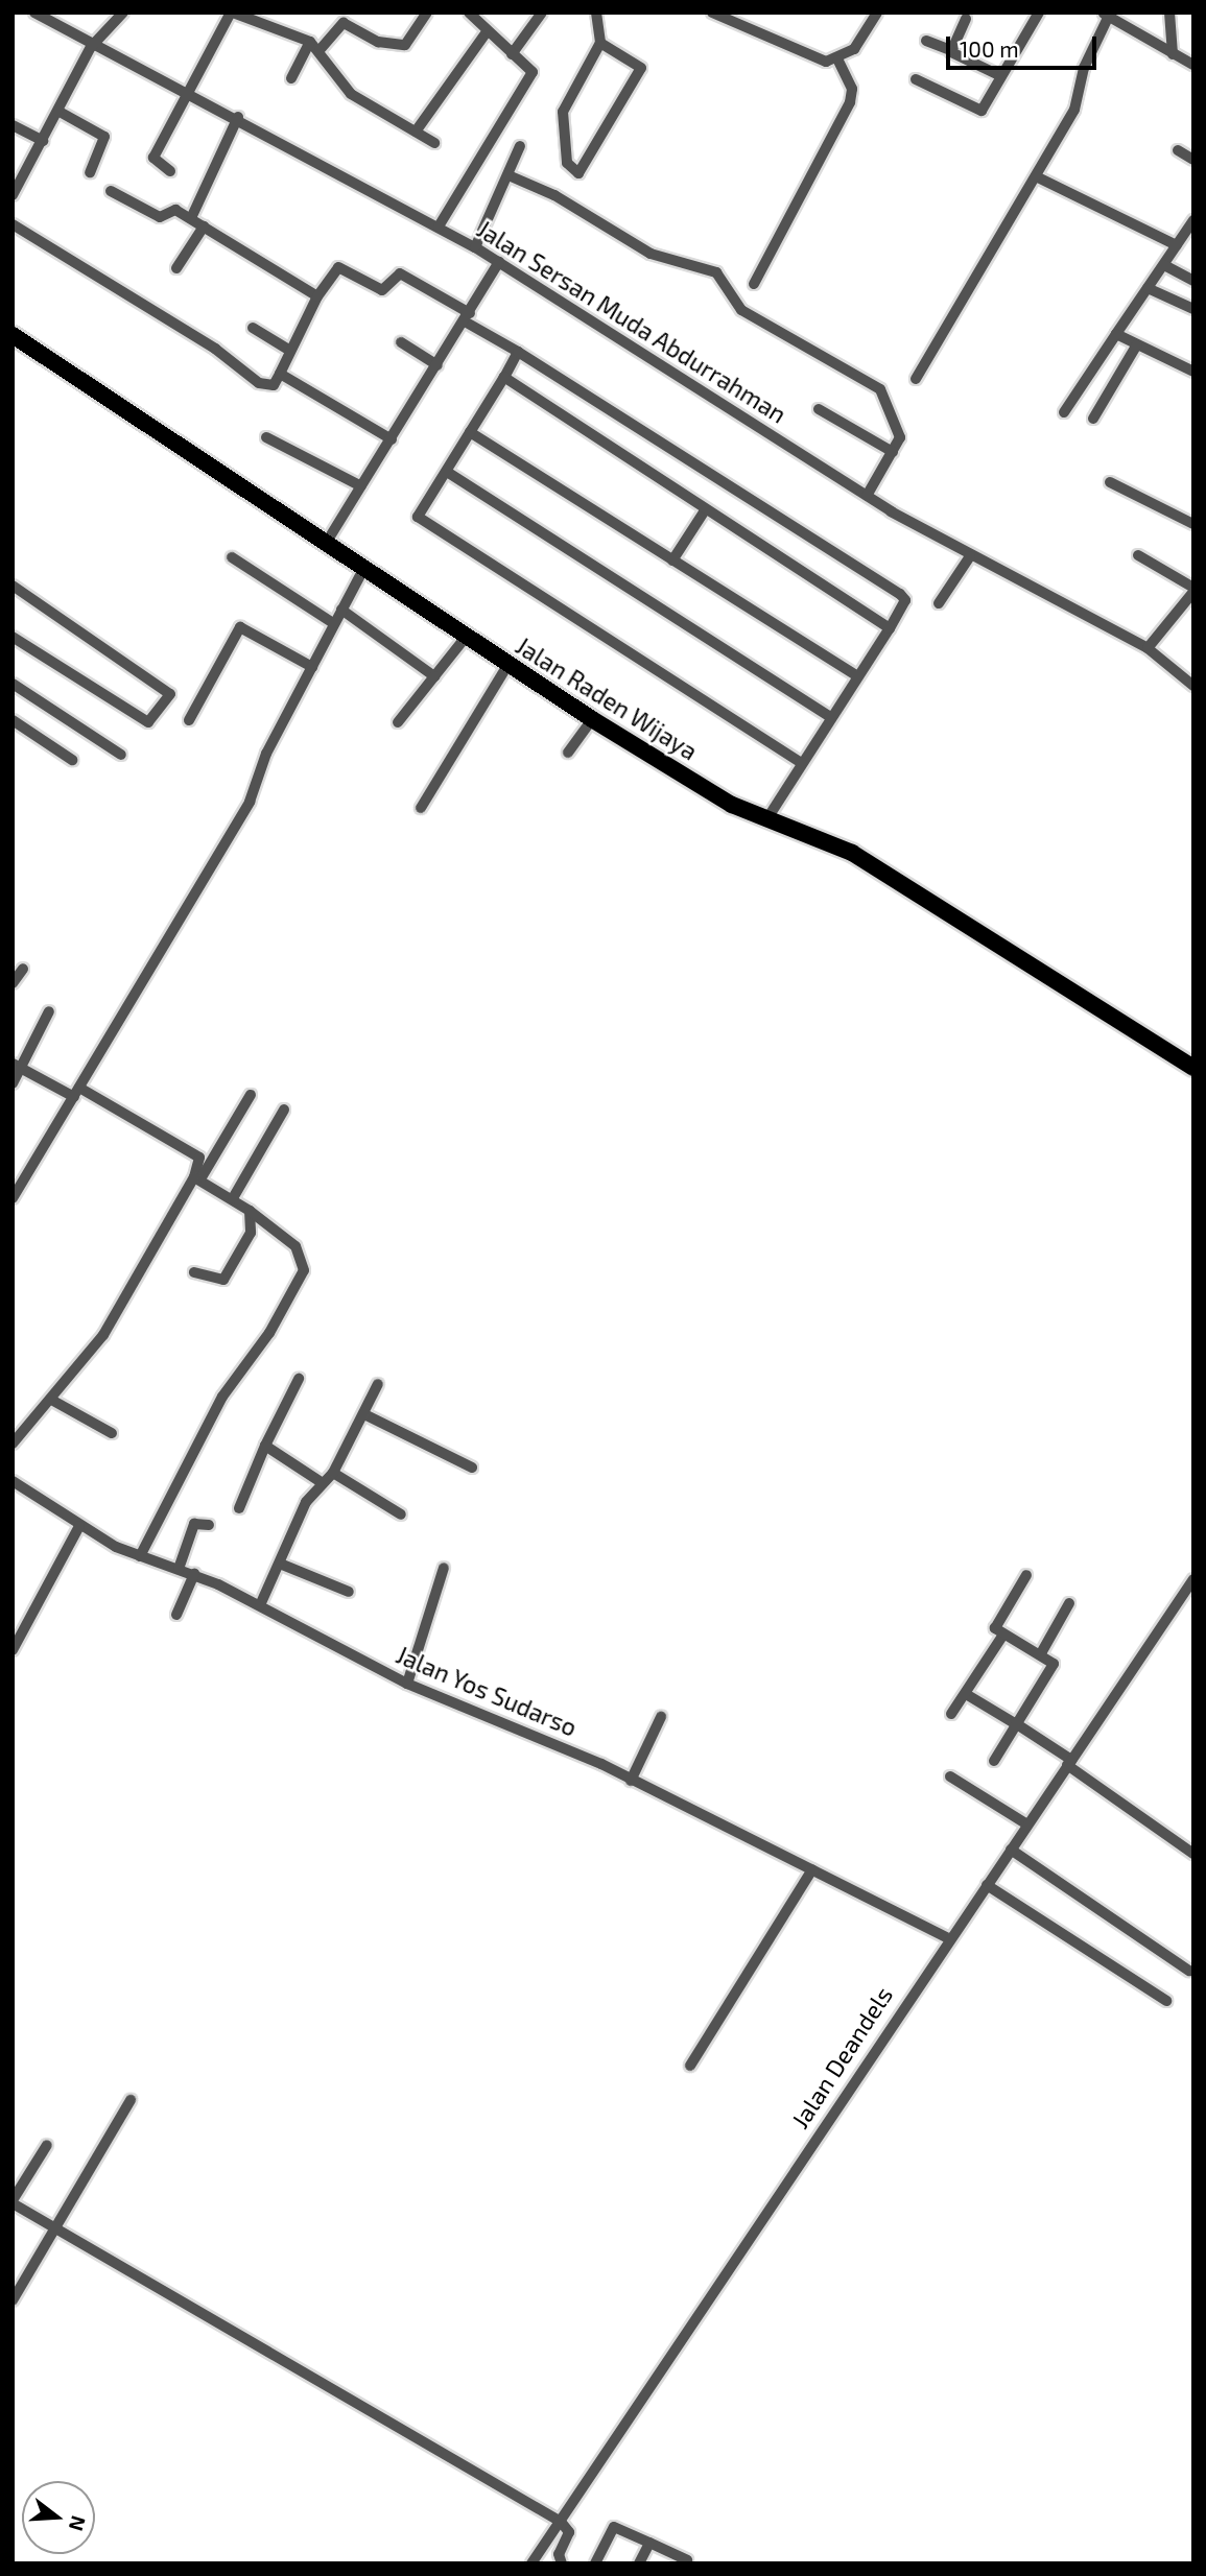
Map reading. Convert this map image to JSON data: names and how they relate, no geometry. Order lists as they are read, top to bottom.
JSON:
{
  "streets": {
    "highway": ["Jalan Raden Wijaya"],
    "street": ["Jalan Sersan Muda Abdurrahman", "Jalan Yos Sudarso", "Jalan Deandels"]
  },
  "crossings": [
    ["Jalan Yos Sudarso", "Jalan Deandels"]
  ],
  "scale_bar": "100 m",
  "north": "right"
}
